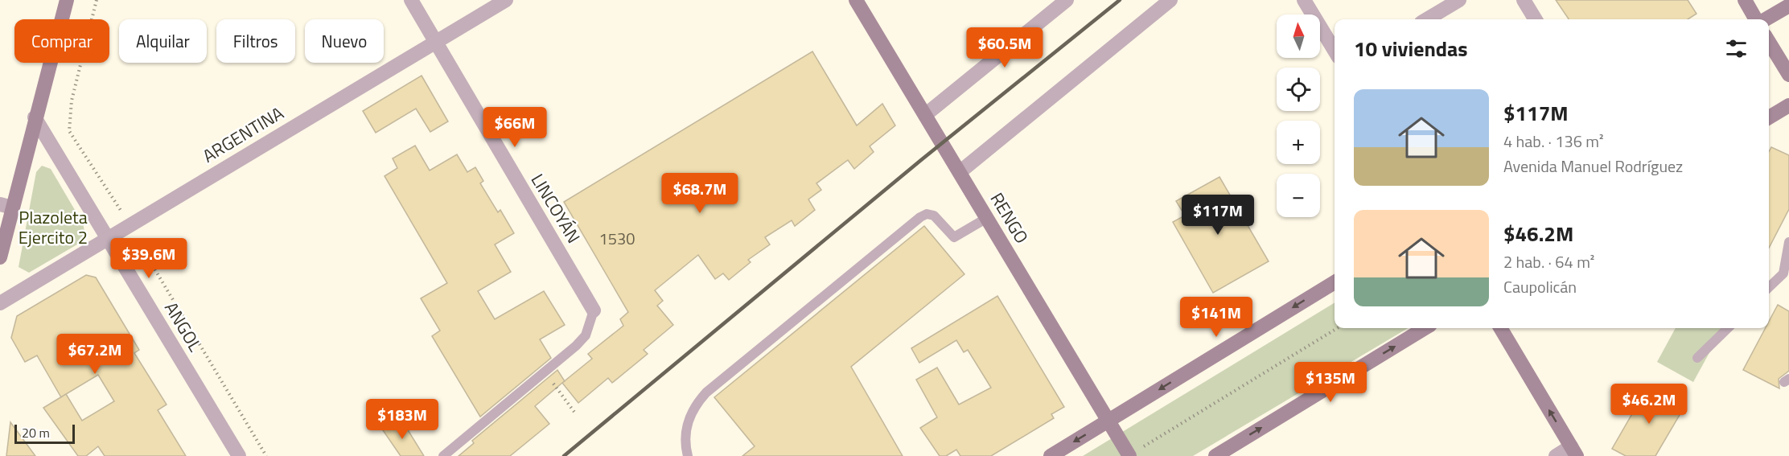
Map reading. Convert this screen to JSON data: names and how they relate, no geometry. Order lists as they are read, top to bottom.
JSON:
{
  "streets": {
    "main road": ["RENGO"],
    "street": ["ARGENTINA", "LINCOYÁN", "ANGOL"]
  },
  "crossings": [
    ["ARGENTINA", "LINCOYÁN"],
    ["ARGENTINA", "ANGOL"]
  ],
  "parks": ["Plazoleta Ejercito 2"],
  "house_numbers": ["1530"],
  "scale_bar": "20 m",
  "north": "top",
  "page": {
    "map_buttons": ["+", "−"],
    "chip": [
      "Comprar",
      "Alquilar",
      "Filtros",
      "Nuevo"
    ],
    "heading": "10 viviendas",
    "price": [
      "$60.5M",
      "$66M",
      "$68.7M",
      "$117M",
      "$39.6M",
      "$141M",
      "$67.2M",
      "$135M",
      "$46.2M",
      "$183M"
    ],
    "list": [
      {
        "name": "$117M",
        "note": "4 hab. · 136 m² · Avenida Manuel Rodríguez"
      },
      {
        "name": "$46.2M",
        "note": "2 hab. · 64 m² · Caupolicán"
      }
    ],
    "scale": "20 m"
  }
}
